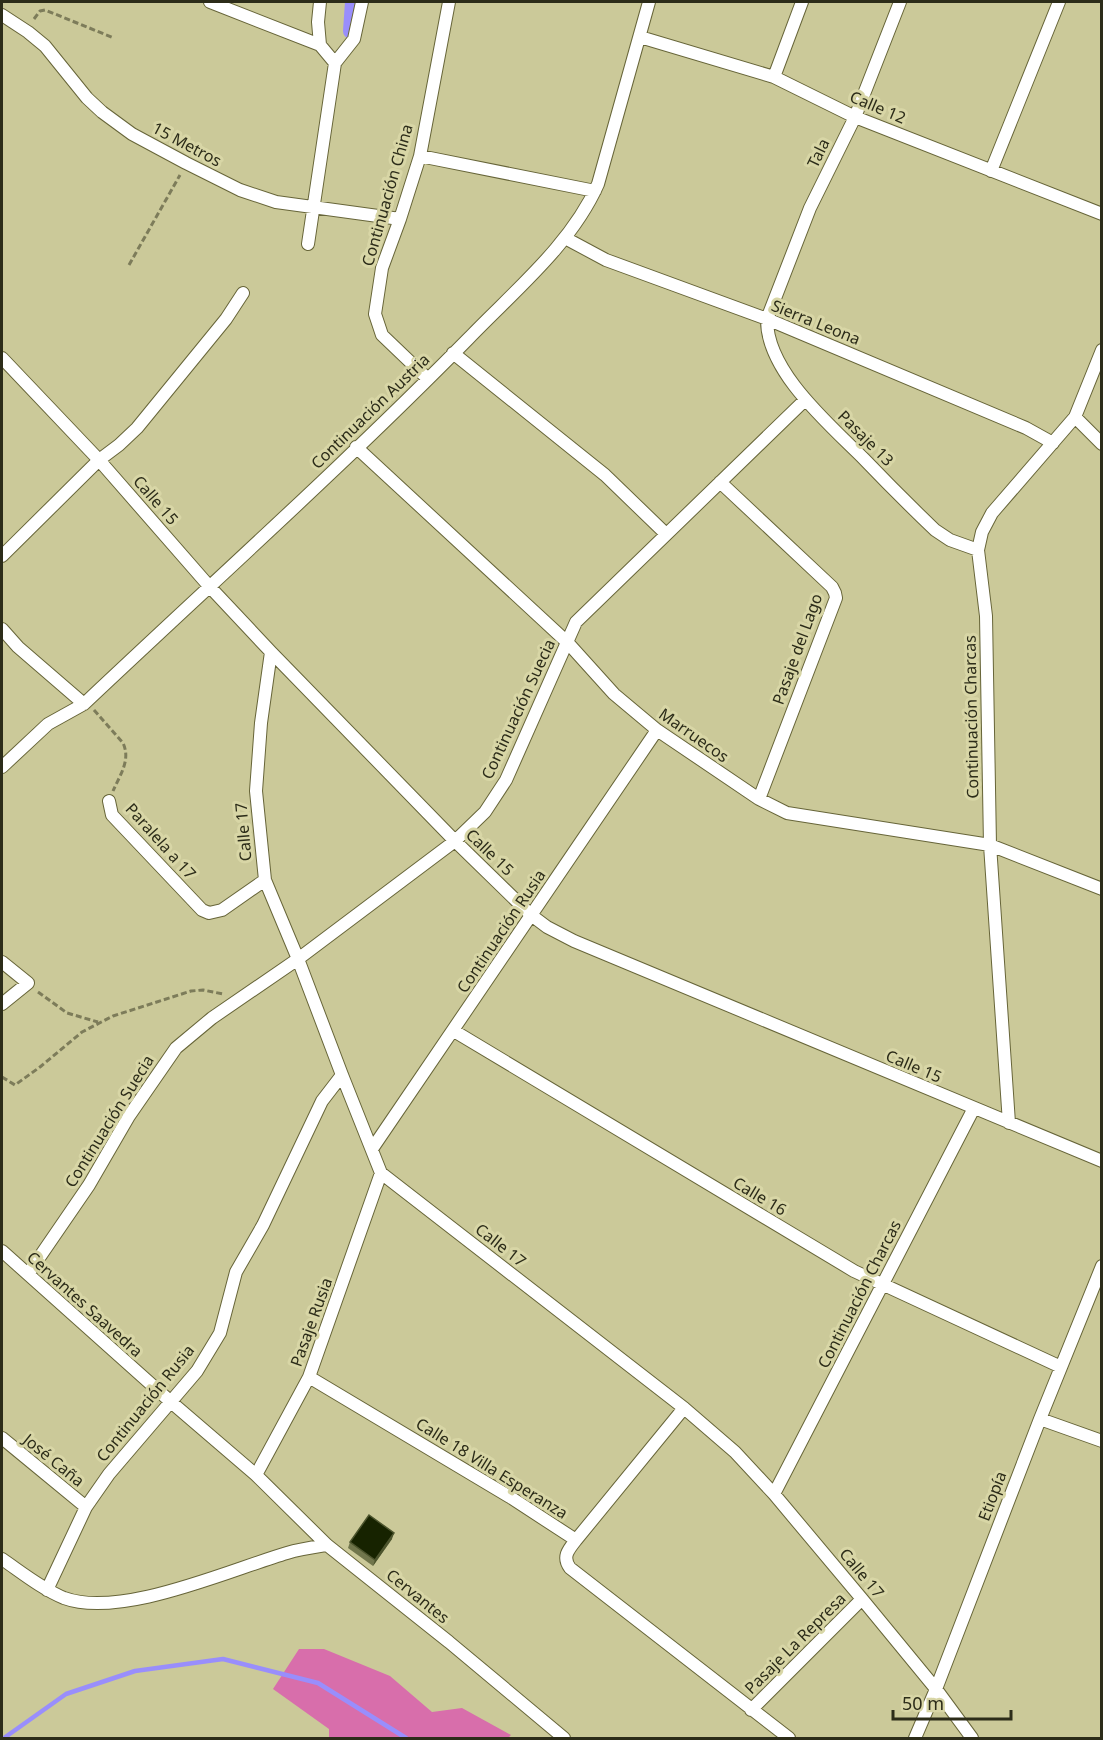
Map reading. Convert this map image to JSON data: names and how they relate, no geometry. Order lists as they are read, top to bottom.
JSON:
{
  "streets": {
    "street": [
      "Calle 12",
      "15 Metros",
      "Tala",
      "Continuación China",
      "Sierra Leona",
      "Continuación Austria",
      "Pasaje 13",
      "Calle 15",
      "Pasaje del Lago",
      "Continuación Suecia",
      "Continuación Charcas",
      "Marruecos",
      "Calle 17",
      "Paralela a 17",
      "Continuación Rusia",
      "Calle 16",
      "Cervantes Saavedra",
      "Pasaje Rusia",
      "José Caña",
      "Calle 18 Villa Esperanza",
      "Etiopía",
      "Cervantes",
      "Pasaje La Represa"
    ]
  },
  "crossings": [
    ["Calle 12", "Tala"],
    ["Calle 12", "Continuación Austria"],
    ["15 Metros", "Continuación China"],
    ["Tala", "Sierra Leona"],
    ["Tala", "Pasaje 13"],
    ["Continuación China", "Continuación Austria"],
    ["Sierra Leona", "Continuación Austria"],
    ["Sierra Leona", "Pasaje 13"],
    ["Sierra Leona", "Continuación Charcas"],
    ["Continuación Austria", "Calle 15"],
    ["Continuación Austria", "Marruecos"],
    ["Continuación Austria", "Paralela a 17"],
    ["Pasaje 13", "Continuación Suecia"],
    ["Pasaje 13", "Continuación Charcas"],
    ["Calle 15", "Continuación Suecia"],
    ["Calle 15", "Continuación Charcas"],
    ["Calle 15", "Calle 17"],
    ["Calle 15", "Continuación Rusia"],
    ["Pasaje del Lago", "Continuación Suecia"],
    ["Pasaje del Lago", "Marruecos"],
    ["Continuación Suecia", "Marruecos"],
    ["Continuación Suecia", "Calle 17"],
    ["Continuación Suecia", "Cervantes Saavedra"],
    ["Continuación Charcas", "Marruecos"],
    ["Continuación Charcas", "Calle 17"],
    ["Continuación Charcas", "Calle 16"],
    ["Marruecos", "Continuación Rusia"],
    ["Calle 17", "Paralela a 17"],
    ["Calle 17", "Continuación Rusia"],
    ["Calle 17", "Pasaje Rusia"],
    ["Calle 17", "Etiopía"],
    ["Calle 17", "Pasaje La Represa"],
    ["Continuación Rusia", "Calle 16"],
    ["Continuación Rusia", "Cervantes Saavedra"],
    ["Continuación Rusia", "José Caña"],
    ["Calle 16", "Etiopía"],
    ["Cervantes Saavedra", "Pasaje Rusia"],
    ["Cervantes Saavedra", "Cervantes"],
    ["Pasaje Rusia", "Calle 18 Villa Esperanza"],
    ["Pasaje Rusia", "Cervantes"],
    ["Calle 18 Villa Esperanza", "Pasaje La Represa"]
  ],
  "scale_bar": "50 m"
}
